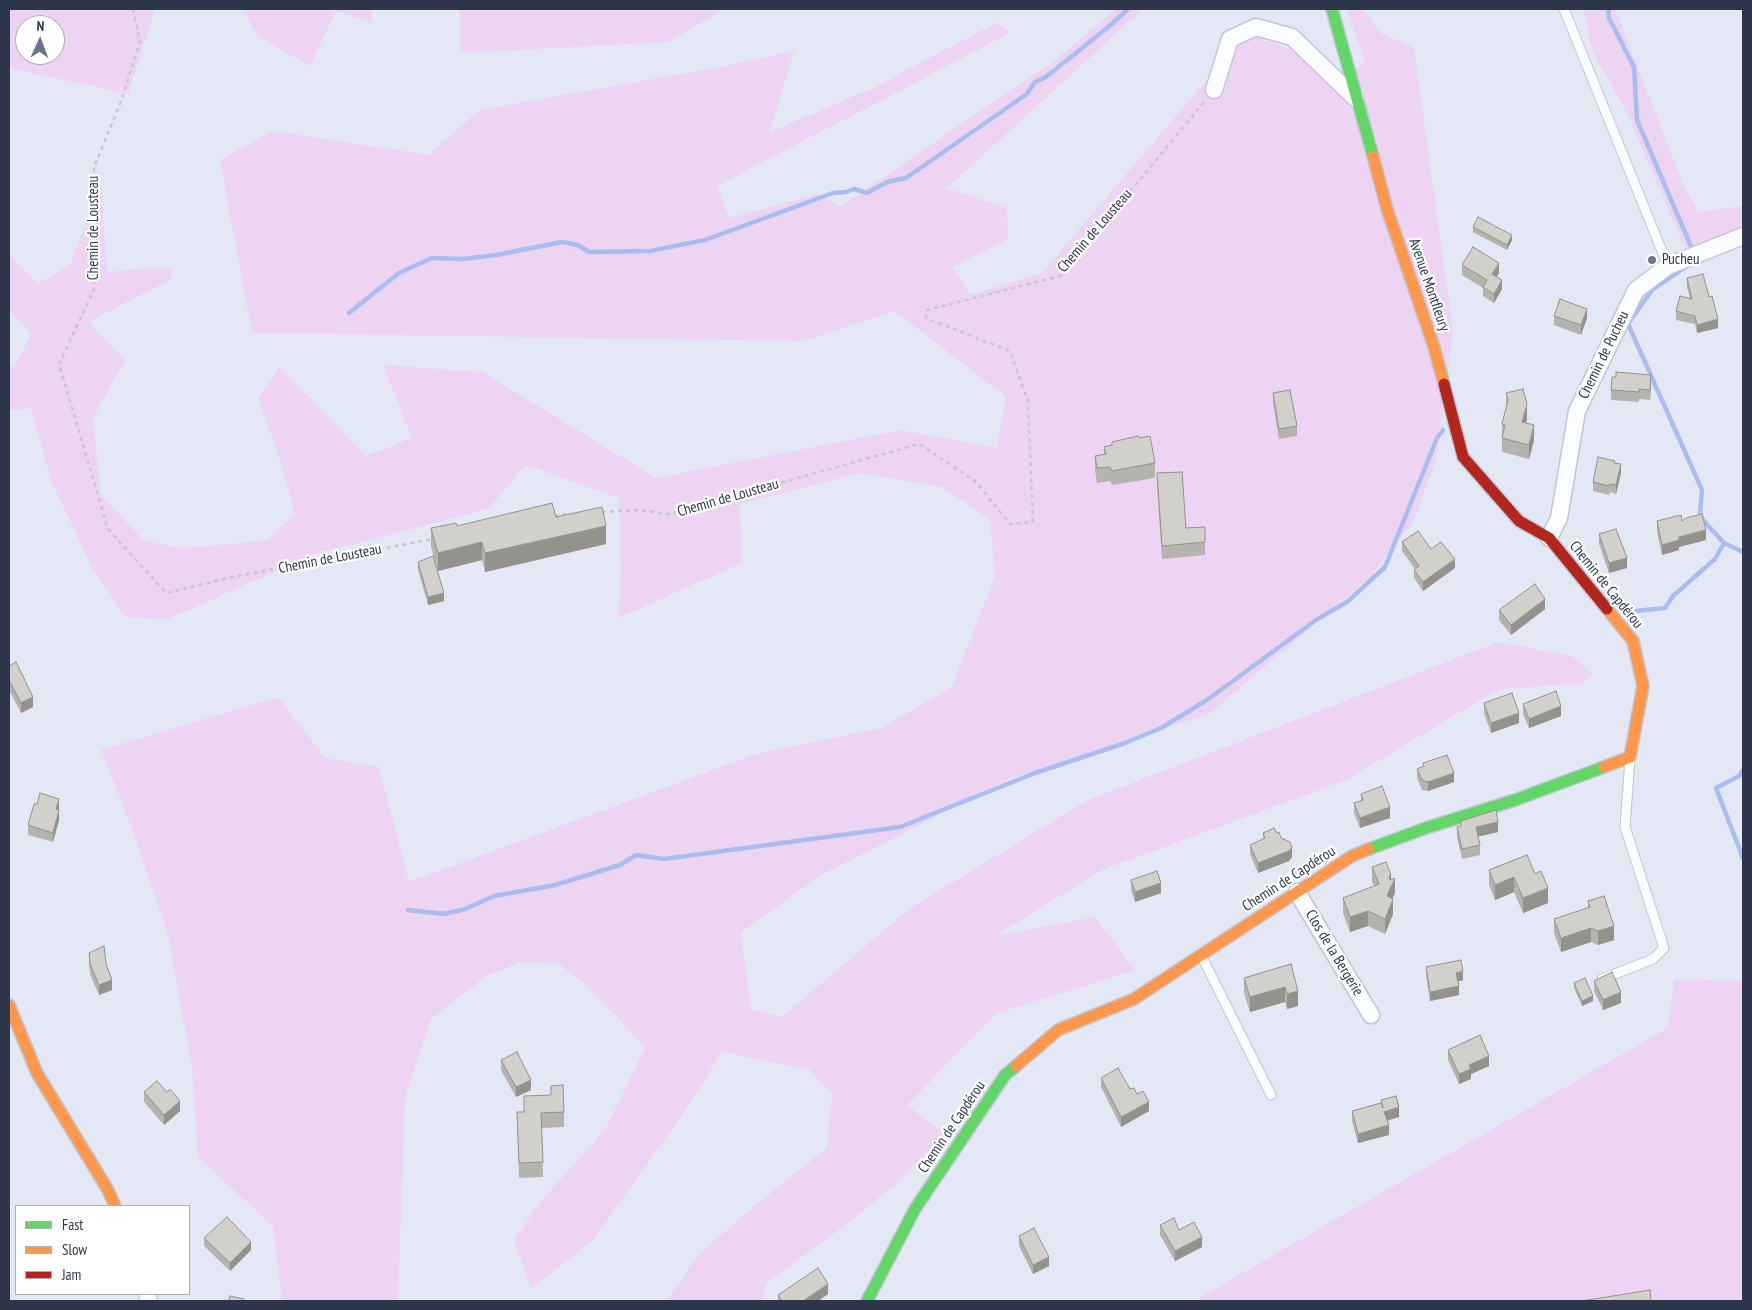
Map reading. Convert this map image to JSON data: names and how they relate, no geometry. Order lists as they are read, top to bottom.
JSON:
{
  "streets": {
    "street": [
      "Avenue Montfleury",
      "Chemin de Pucheu",
      "Chemin de Capdérou",
      "Clos de la Bergerie"
    ],
    "path": ["Chemin de Lousteau"]
  },
  "crossings": [
    ["Avenue Montfleury", "Chemin de Pucheu"],
    ["Avenue Montfleury", "Chemin de Capdérou"],
    ["Chemin de Pucheu", "Chemin de Capdérou"],
    ["Chemin de Capdérou", "Clos de la Bergerie"]
  ],
  "places": ["Pucheu"],
  "legend": ["Fast", "Slow", "Jam"],
  "north": "top"
}
